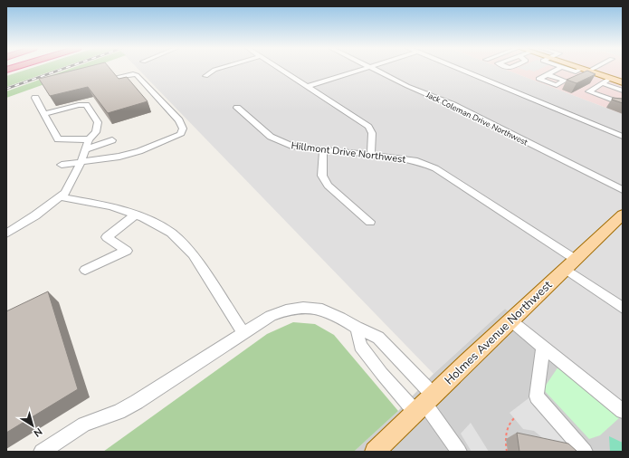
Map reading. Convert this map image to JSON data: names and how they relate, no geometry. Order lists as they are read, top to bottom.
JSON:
{
  "streets": {
    "main road": ["Holmes Avenue Northwest"],
    "street": ["Jack Coleman Drive Northwest", "Hillmont Drive Northwest"]
  },
  "crossings": [
    ["Hillmont Drive Northwest", "Holmes Avenue Northwest"]
  ],
  "north": "bottom right"
}
